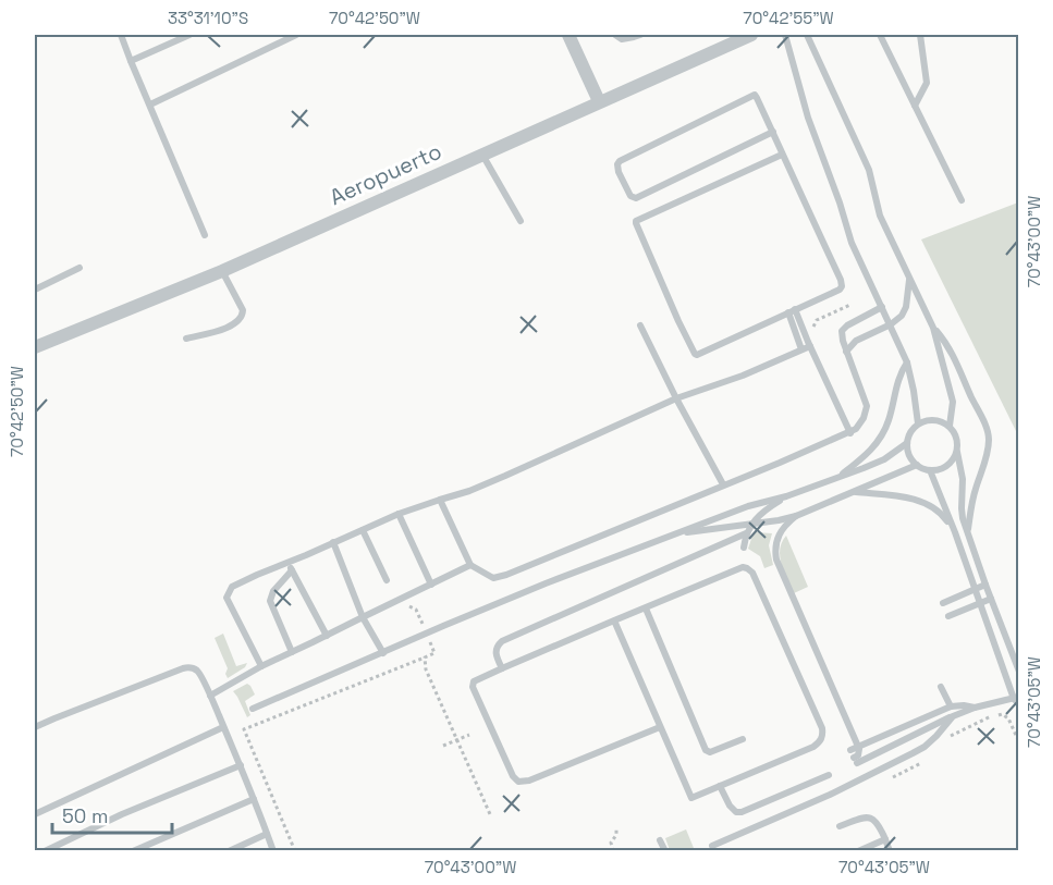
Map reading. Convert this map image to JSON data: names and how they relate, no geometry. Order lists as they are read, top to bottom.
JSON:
{
  "streets": {
    "street": ["Aeropuerto"]
  },
  "scale_bar": "50 m",
  "coordinates": [
    "33°31'10\"S",
    "70°42'50\"W",
    "70°42'55\"W",
    "70°43'00\"W",
    "70°43'05\"W"
  ]
}
